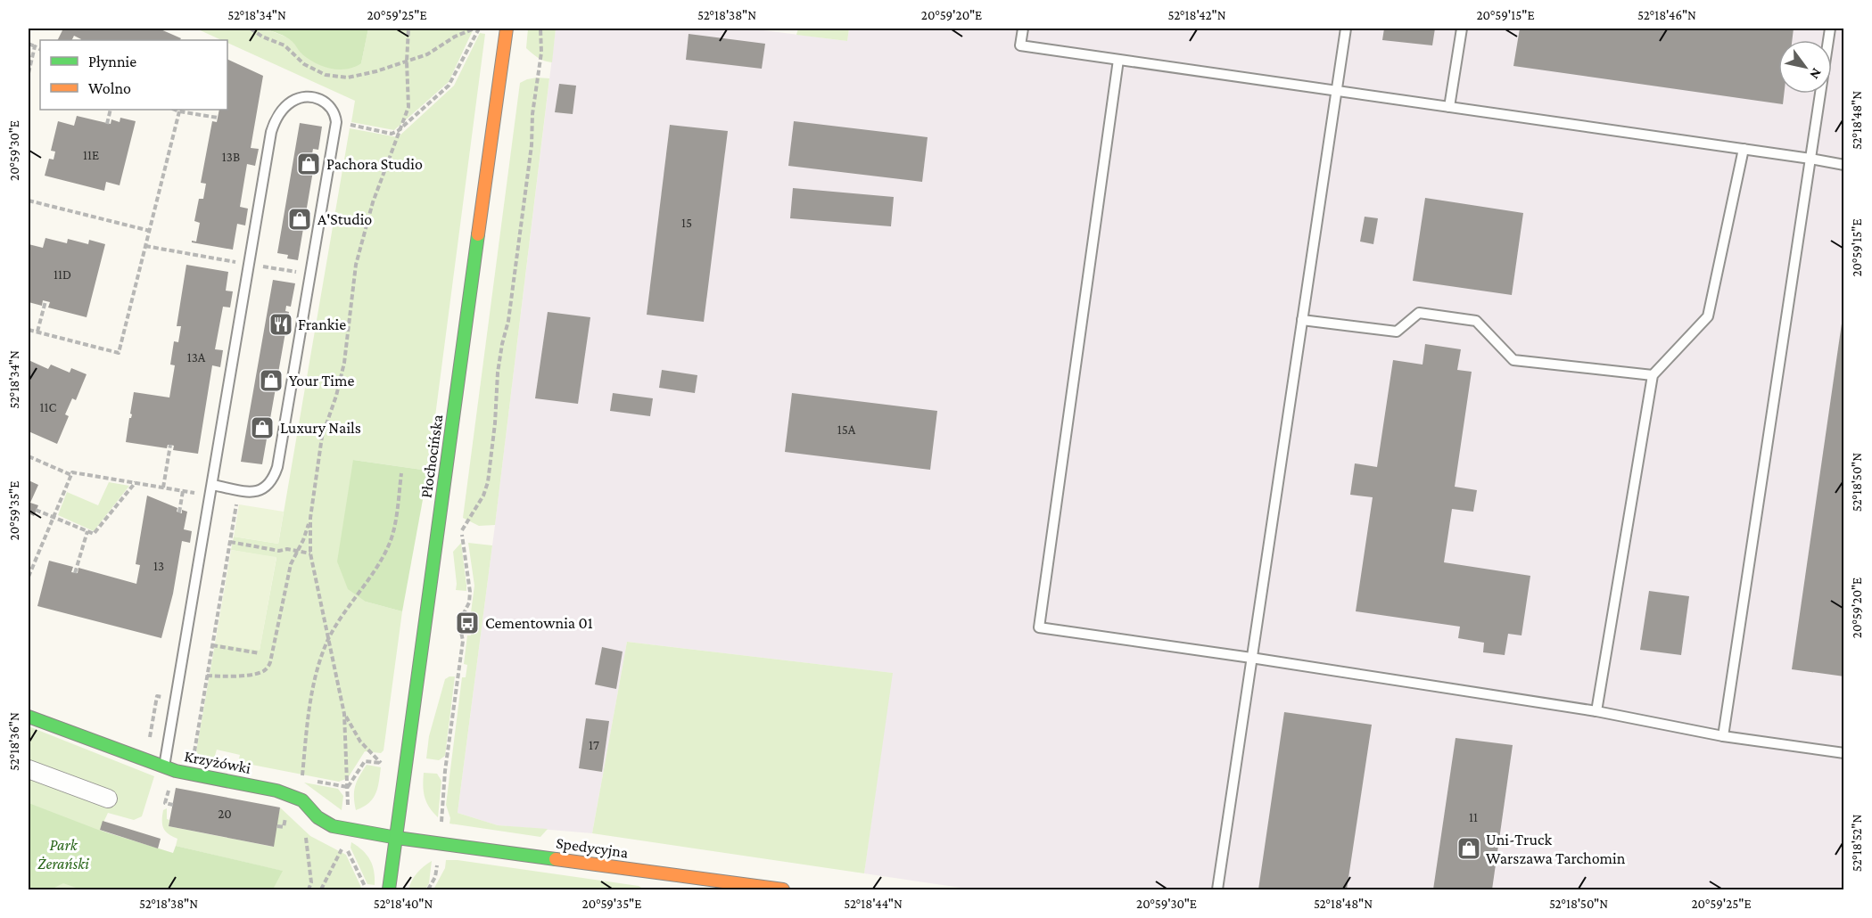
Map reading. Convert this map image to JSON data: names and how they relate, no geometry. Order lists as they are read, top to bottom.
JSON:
{
  "streets": {
    "main road": ["Płochocińska", "Krzyżówki", "Spedycyjna"]
  },
  "crossings": [
    ["Płochocińska", "Krzyżówki"],
    ["Płochocińska", "Spedycyjna"],
    ["Krzyżówki", "Spedycyjna"]
  ],
  "parks": ["Park Żerański"],
  "places": {
    "shop": [
      "Pachora Studio",
      "A'Studio",
      "Your Time",
      "Luxury Nails",
      "Uni-Truck Warszawa Tarchomin"
    ],
    "restaurant": ["Frankie"],
    "bus stop": ["Cementownia 01"]
  },
  "house_numbers": [
    "11E",
    "13B",
    "15",
    "11D",
    "13A",
    "11C",
    "15A",
    "13",
    "17",
    "20",
    "11"
  ],
  "legend": ["Płynnie", "Wolno"],
  "north": "bottom right",
  "coordinates": [
    "52°18'34\"N",
    "20°59'25\"E",
    "52°18'38\"N",
    "20°59'20\"E",
    "52°18'42\"N",
    "20°59'15\"E",
    "52°18'46\"N",
    "52°18'48\"N",
    "20°59'30\"E",
    "52°18'50\"N",
    "20°59'35\"E",
    "52°18'36\"N",
    "52°18'52\"N",
    "52°18'40\"N",
    "52°18'44\"N"
  ]
}
